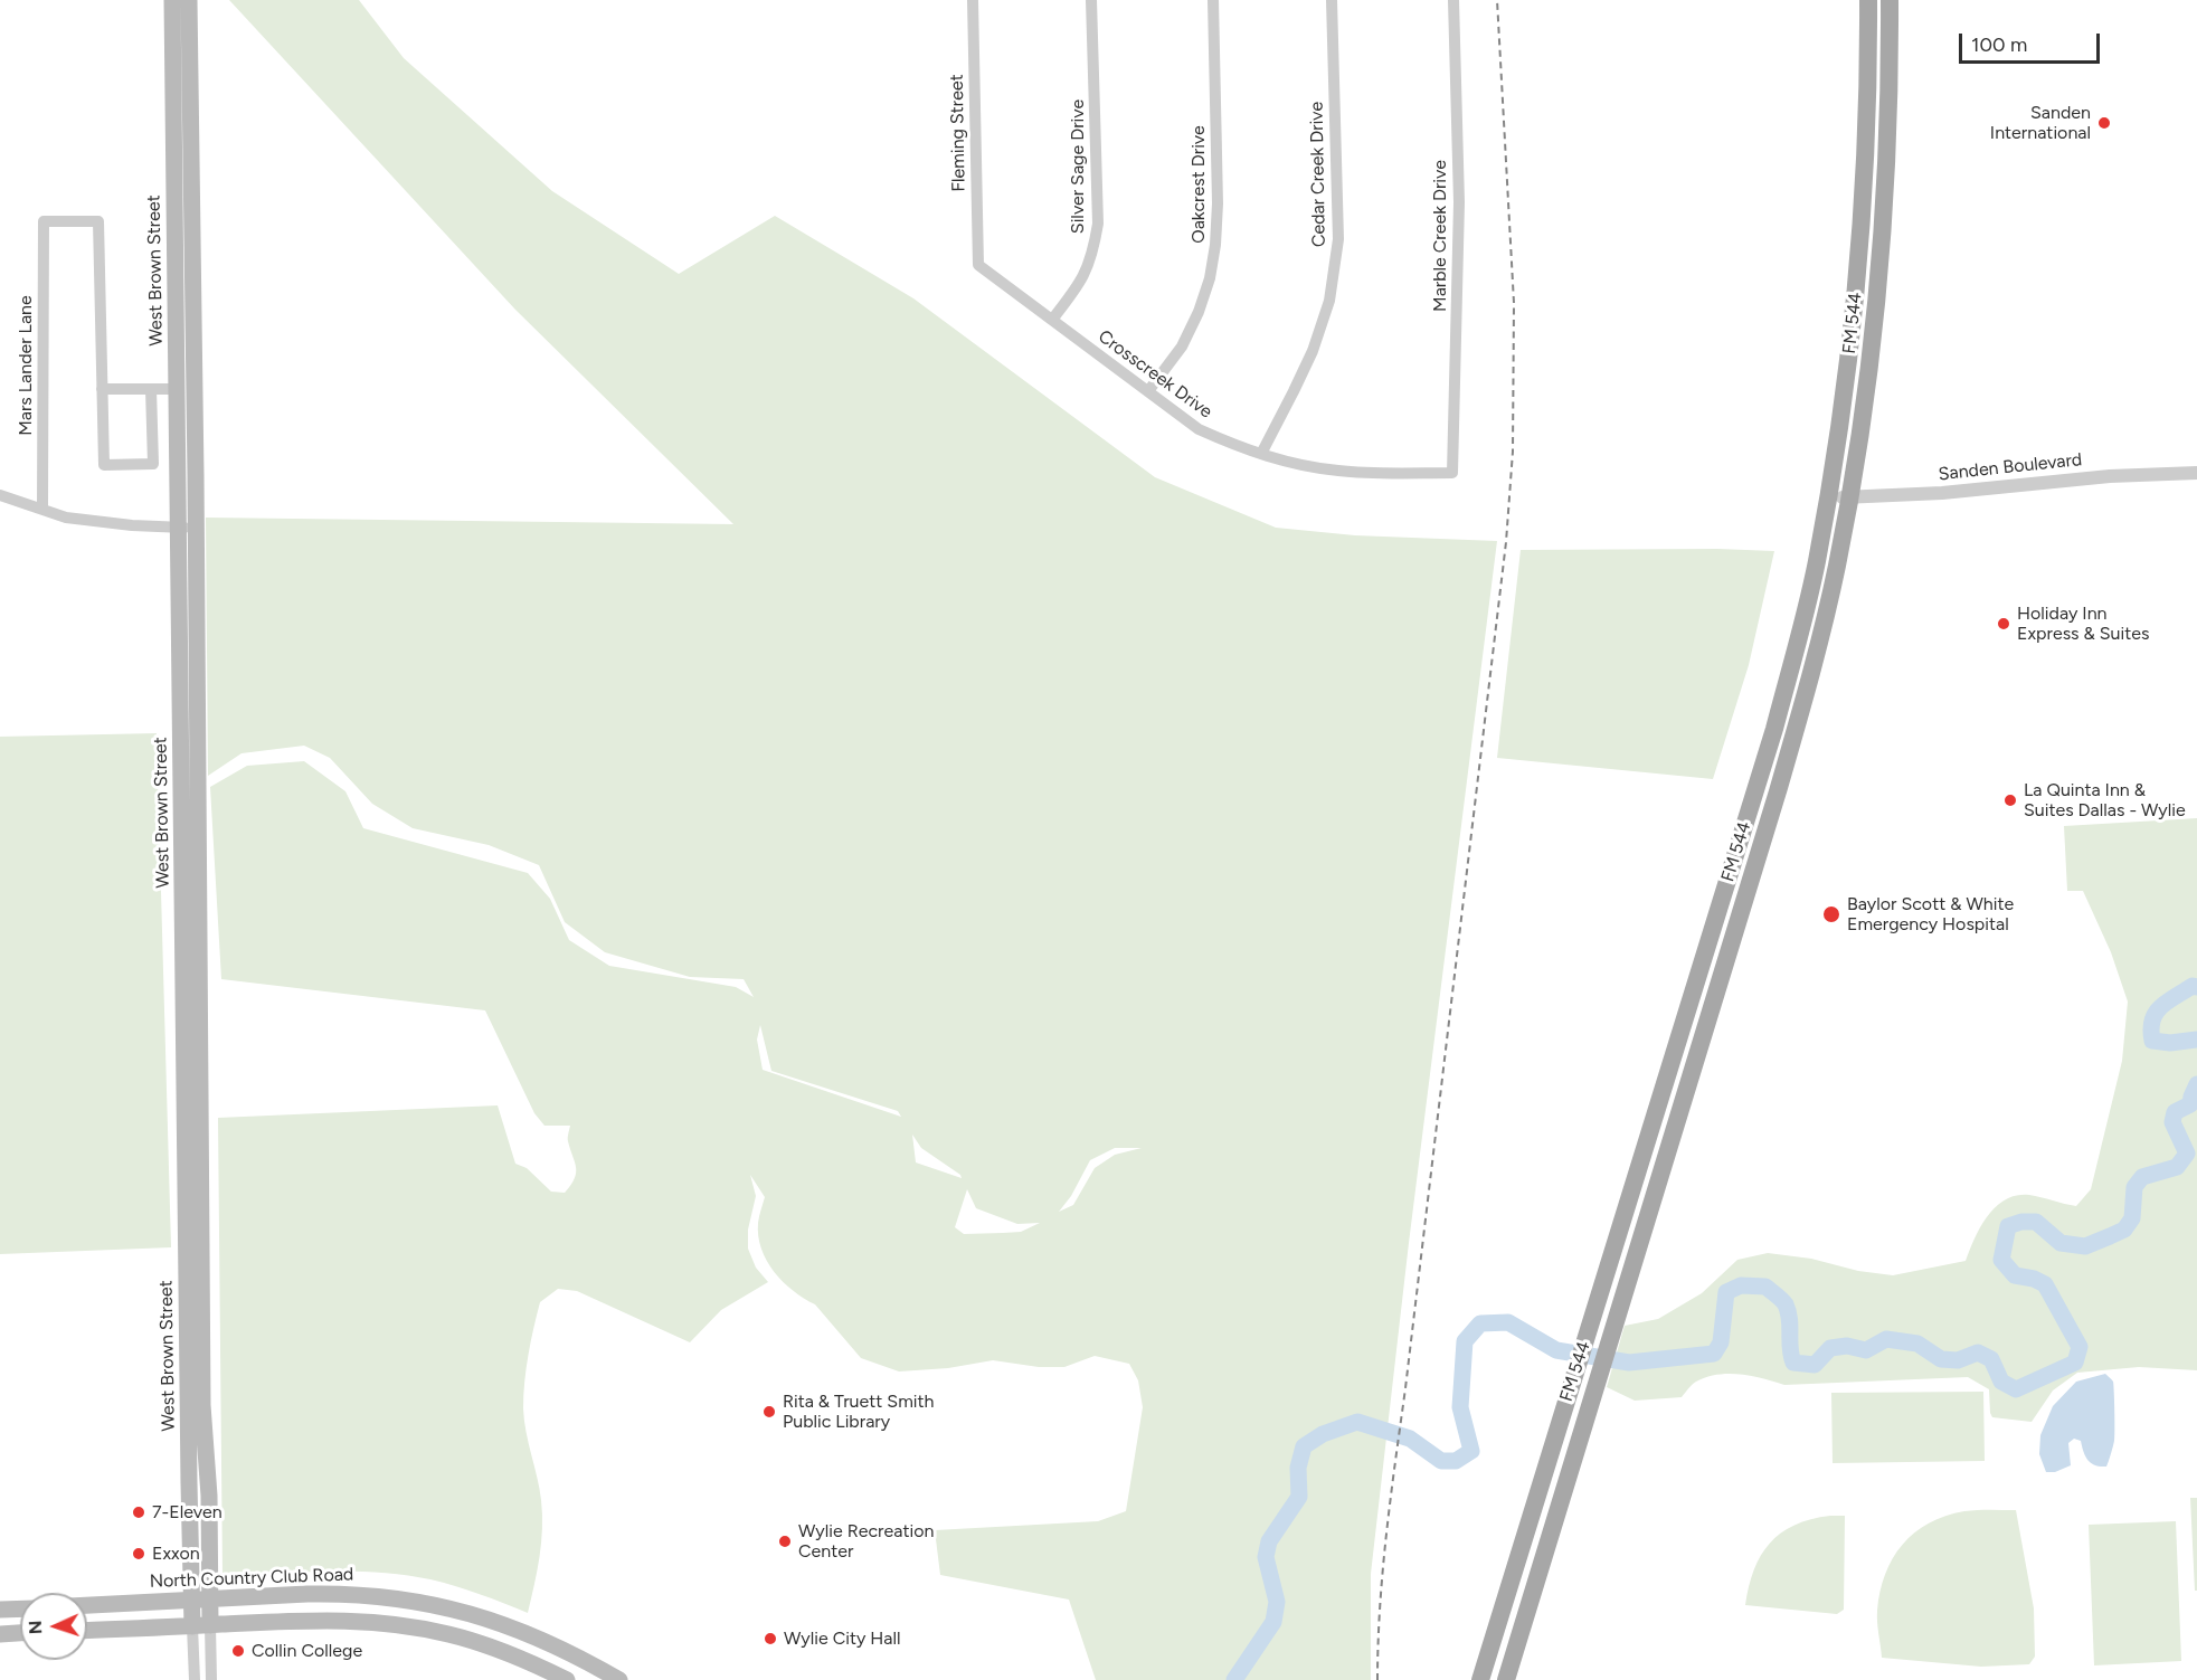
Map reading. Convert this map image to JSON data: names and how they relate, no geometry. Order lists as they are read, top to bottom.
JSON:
{
  "streets": {
    "main road": ["West Brown Street", "FM 544", "North Country Club Road"],
    "street": [
      "Fleming Street",
      "Silver Sage Drive",
      "Cedar Creek Drive",
      "Oakcrest Drive",
      "Marble Creek Drive",
      "Mars Lander Lane",
      "Crosscreek Drive",
      "Sanden Boulevard"
    ]
  },
  "crossings": [
    ["Fleming Street", "Crosscreek Drive"],
    ["Silver Sage Drive", "Crosscreek Drive"],
    ["Cedar Creek Drive", "Crosscreek Drive"],
    ["Oakcrest Drive", "Crosscreek Drive"],
    ["Marble Creek Drive", "Crosscreek Drive"],
    ["West Brown Street", "North Country Club Road"],
    ["FM 544", "Sanden Boulevard"]
  ],
  "places": [
    "Sanden International",
    "Holiday Inn Express & Suites",
    "La Quinta Inn & Suites Dallas - Wylie",
    "Baylor Scott & White Emergency Hospital",
    "Rita & Truett Smith Public Library",
    "7-Eleven",
    "Wylie Recreation Center",
    "Exxon",
    "Wylie City Hall",
    "Collin College"
  ],
  "scale_bar": "100 m",
  "north": "left"
}
